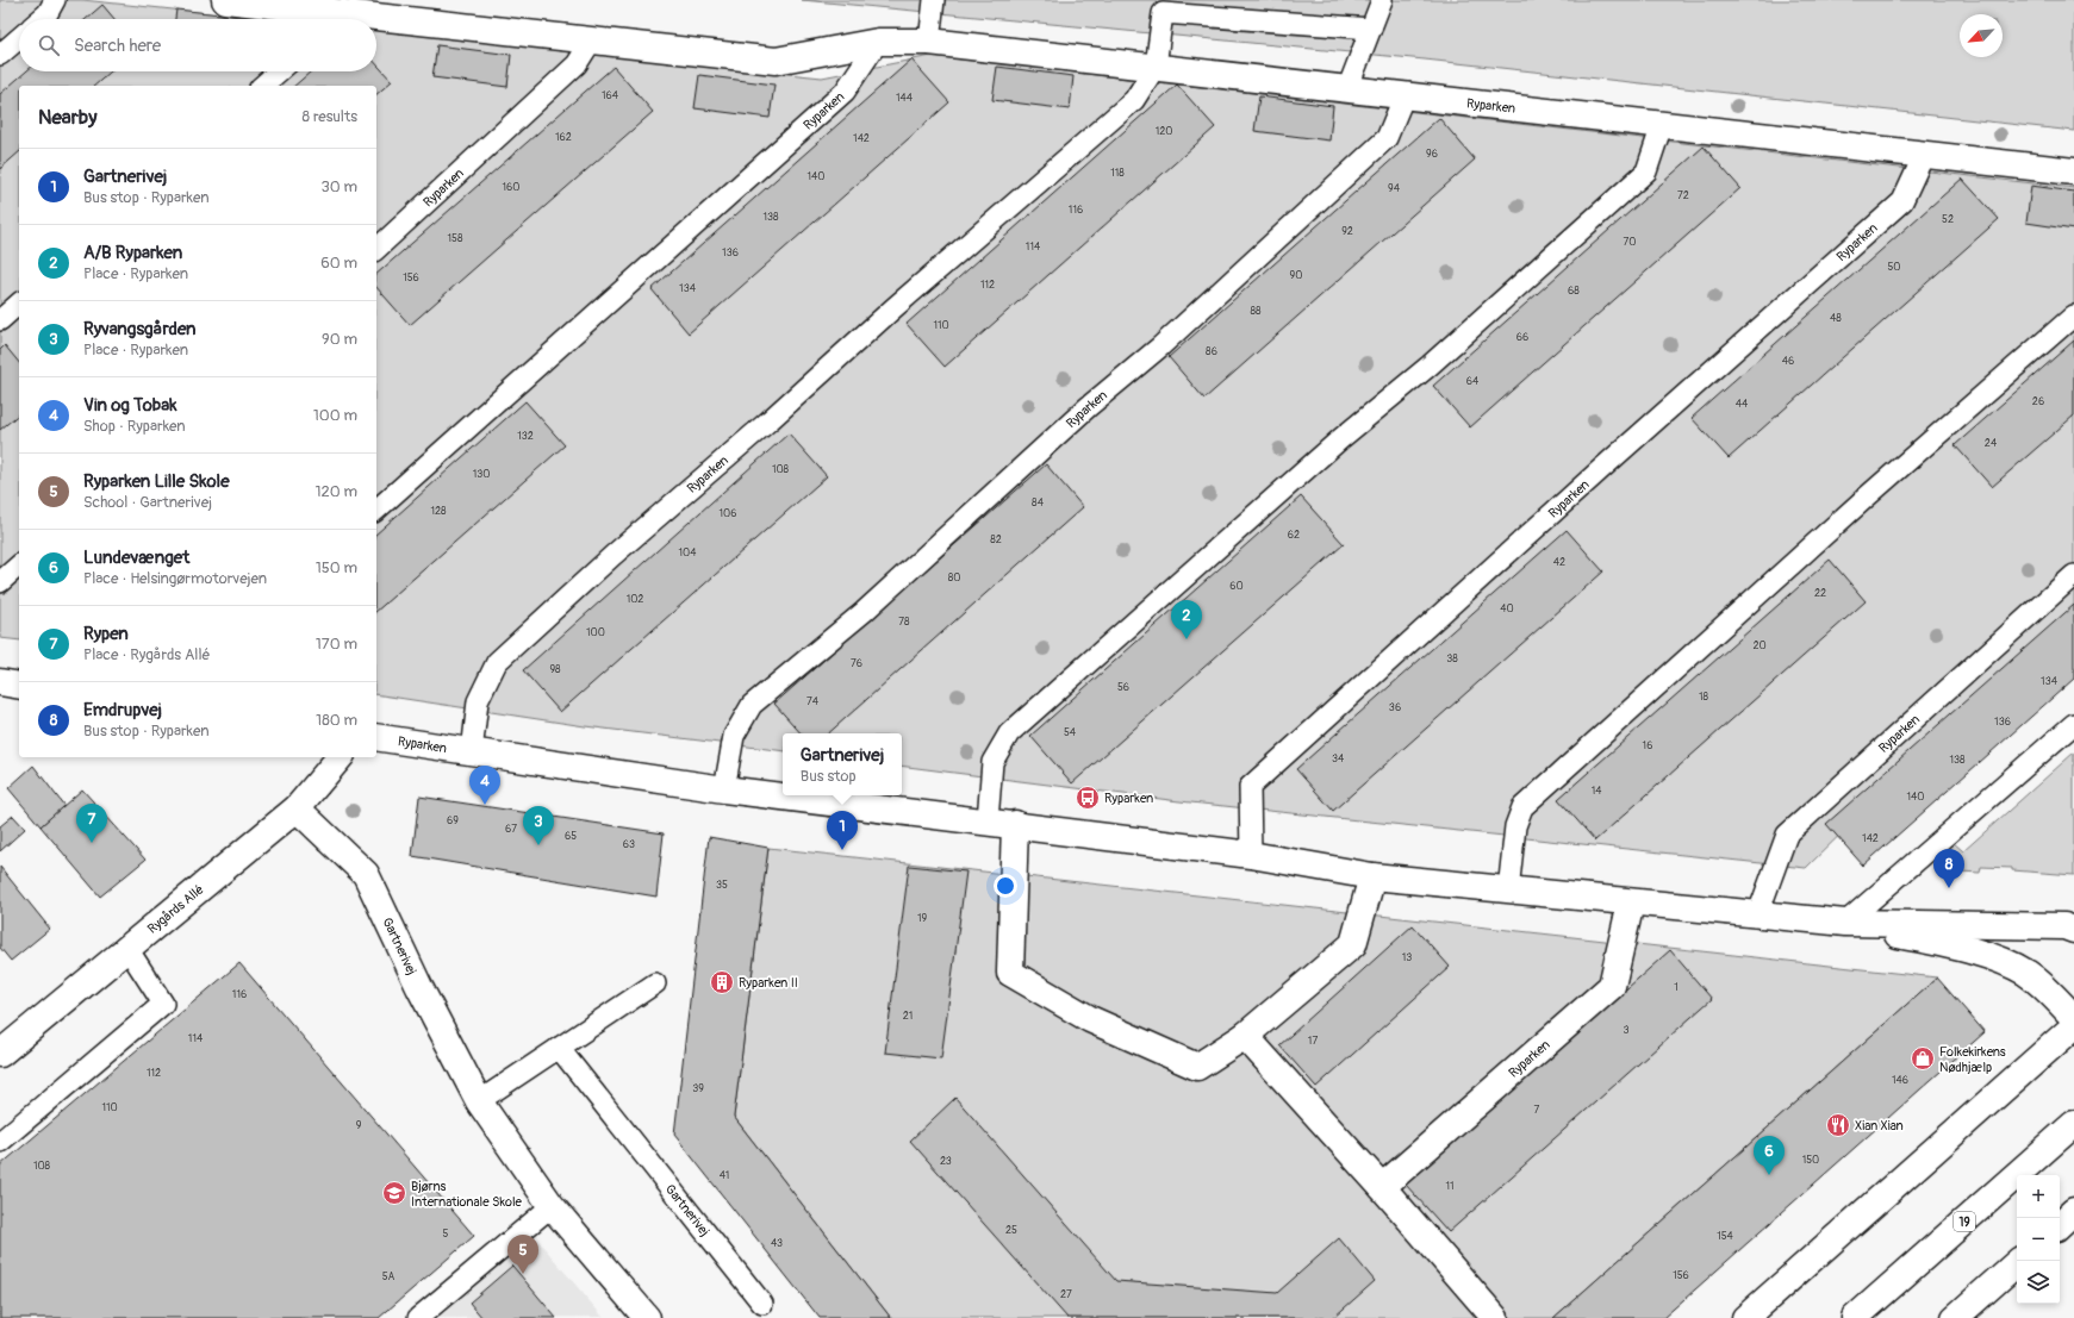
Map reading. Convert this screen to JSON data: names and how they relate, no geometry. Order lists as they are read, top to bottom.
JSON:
{
  "streets": {
    "main road": [
      "Ryparken",
      "Rygårds Allé",
      "Gartnerivej",
      "19"
    ]
  },
  "crossings": [
    ["Rygårds Allé", "Gartnerivej"]
  ],
  "places": {
    "bus stop": ["Ryparken"],
    "building": ["Ryparken II"],
    "shop": ["Folkekirkens Nødhjælp"],
    "restaurant": ["Xian Xian"],
    "school or university": ["Bjørns Internationale Skole"]
  },
  "house_numbers": [
    "164",
    "144",
    "120",
    "162",
    "142",
    "96",
    "118",
    "140",
    "160",
    "94",
    "72",
    "116",
    "138",
    "52",
    "92",
    "158",
    "70",
    "114",
    "136",
    "50",
    "90",
    "156",
    "112",
    "134",
    "68",
    "88",
    "48",
    "110",
    "66",
    "86",
    "46",
    "64",
    "26",
    "44",
    "132",
    "24",
    "108",
    "130",
    "84",
    "128",
    "106",
    "62",
    "82",
    "104",
    "42",
    "80",
    "60",
    "22",
    "102",
    "40",
    "78",
    "100",
    "20",
    "38",
    "76",
    "98",
    "134",
    "56",
    "18",
    "74",
    "36",
    "136",
    "54",
    "16",
    "34",
    "138",
    "14",
    "140",
    "69",
    "67",
    "65",
    "142",
    "63",
    "35",
    "19",
    "13",
    "1",
    "116",
    "21",
    "3",
    "114",
    "17",
    "112",
    "146",
    "39",
    "110",
    "7",
    "9",
    "150",
    "23",
    "108",
    "41",
    "11",
    "25",
    "5",
    "154",
    "43",
    "156",
    "5A",
    "27"
  ],
  "north": "bottom left",
  "page": {
    "search": "Search here",
    "heading": ["Nearby", "8 results"],
    "list": [
      {
        "mark": "1",
        "name": "Gartnerivej",
        "note": "Bus stop · Ryparken",
        "value": "30 m"
      },
      {
        "mark": "2",
        "name": "A/B Ryparken",
        "note": "Place · Ryparken",
        "value": "60 m"
      },
      {
        "mark": "3",
        "name": "Ryvangsgården",
        "note": "Place · Ryparken",
        "value": "90 m"
      },
      {
        "mark": "4",
        "name": "Vin og Tobak",
        "note": "Shop · Ryparken",
        "value": "100 m"
      },
      {
        "mark": "5",
        "name": "Ryparken Lille Skole",
        "note": "School · Gartnerivej",
        "value": "120 m"
      },
      {
        "mark": "6",
        "name": "Lundevænget",
        "note": "Place · Helsingørmotorvejen",
        "value": "150 m"
      },
      {
        "mark": "7",
        "name": "Rypen",
        "note": "Place · Rygårds Allé",
        "value": "170 m"
      },
      {
        "mark": "8",
        "name": "Emdrupvej",
        "note": "Bus stop · Ryparken",
        "value": "180 m"
      }
    ],
    "pins": [
      "2",
      "4",
      "7",
      "3",
      "1",
      "8",
      "6",
      "5"
    ],
    "popup": ["Gartnerivej", "Bus stop"],
    "map_buttons": ["+", "−"]
  }
}
